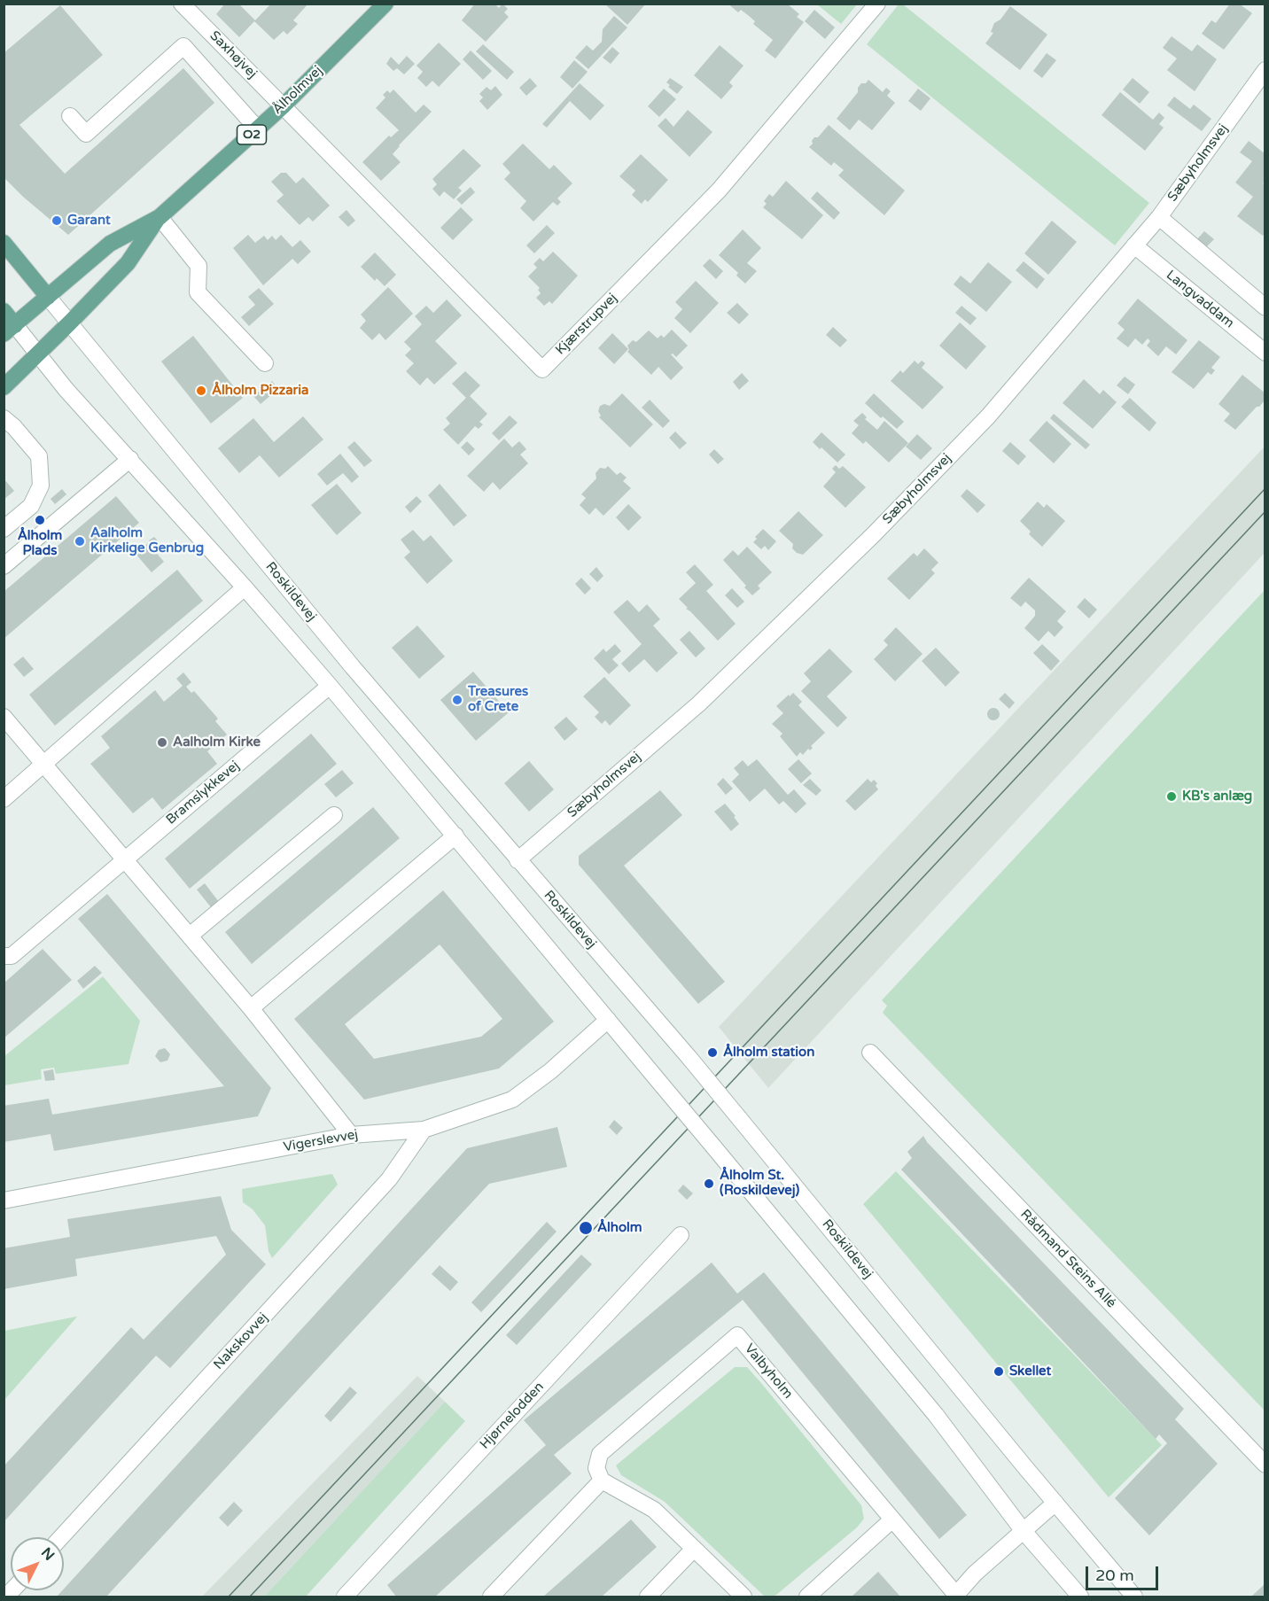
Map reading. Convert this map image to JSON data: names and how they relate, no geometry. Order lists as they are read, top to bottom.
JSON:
{
  "streets": {
    "main road": ["Ålholmvej", "O2", "Roskildevej"],
    "street": [
      "Saxhøjvej",
      "Sæbyholmsvej",
      "Langvaddam",
      "Kjærstrupvej",
      "Bramslykkevej",
      "Vigerslevvej",
      "Rådmand Steins Allé",
      "Nakskovvej",
      "Valbyholm",
      "Hjørnelodden"
    ]
  },
  "crossings": [
    ["Saxhøjvej", "Ålholmvej"],
    ["Saxhøjvej", "Kjærstrupvej"],
    ["Ålholmvej", "Kjærstrupvej"],
    ["Ålholmvej", "Roskildevej"],
    ["Sæbyholmsvej", "Langvaddam"],
    ["Sæbyholmsvej", "Roskildevej"],
    ["Vigerslevvej", "Nakskovvej"]
  ],
  "places": [
    "Garant",
    "Ålholm Pizzaria",
    "Ålholm Plads",
    "Aalholm Kirkelige Genbrug",
    "Treasures of Crete",
    "Aalholm Kirke",
    "KB's anlæg",
    "Ålholm station",
    "Ålholm St. (Roskildevej)",
    "Ålholm",
    "Skellet"
  ],
  "scale_bar": "20 m",
  "north": "top right"
}
